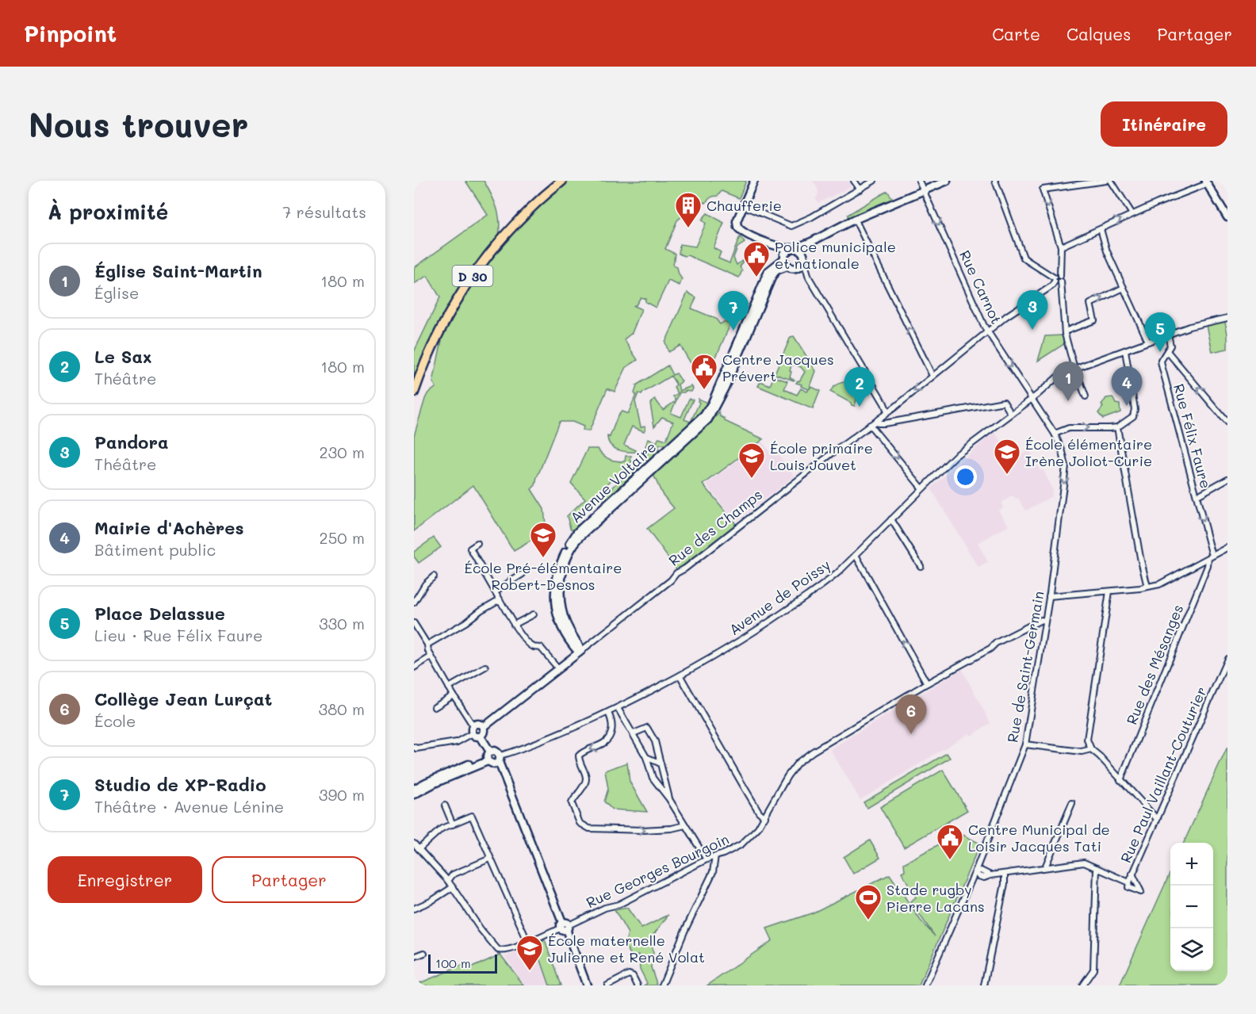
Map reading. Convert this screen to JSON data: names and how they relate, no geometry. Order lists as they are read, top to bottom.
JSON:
{
  "streets": {
    "main road": ["D 30"],
    "street": [
      "Rue Carnot",
      "Rue Félix Faure",
      "Avenue Voltaire",
      "Rue des Champs",
      "Avenue de Poissy",
      "Rue des Mésanges",
      "Rue de Saint-Germain",
      "Rue Paul Vaillant-Couturier",
      "Rue Georges Bourgoin"
    ]
  },
  "crossings": [
    ["Rue Carnot", "Rue des Champs"],
    ["Rue Carnot", "Avenue de Poissy"],
    ["Rue Carnot", "Rue de Saint-Germain"],
    ["Rue Félix Faure", "Avenue de Poissy"],
    ["Rue Félix Faure", "Rue des Mésanges"],
    ["Avenue Voltaire", "Rue des Champs"],
    ["Avenue de Poissy", "Rue de Saint-Germain"],
    ["Rue de Saint-Germain", "Rue Georges Bourgoin"]
  ],
  "one_way": ["Rue Carnot"],
  "places": {
    "building": ["Chaufferie"],
    "public building": ["Police municipale et nationale", "Centre Jacques Prévert", "Centre Municipal de Loisir Jacques Tati"],
    "school or university": [
      "École élémentaire Irène Joliot-Curie",
      "École primaire Louis Jouvet",
      "École Pré-élémentaire Robert-Desnos",
      "École maternelle Julienne et René Volat"
    ],
    "sports": ["Stade rugby Pierre Lacans"]
  },
  "scale_bar": "100 m",
  "page": {
    "header": "Pinpoint",
    "nav": ["Carte", "Calques", "Partager"],
    "buttons": [
      "Itinéraire",
      ["Enregistrer", "Partager"]
    ],
    "title": "Nous trouver",
    "heading": ["À proximité", "7 résultats"],
    "list": [
      {
        "mark": "1",
        "name": "Église Saint-Martin",
        "note": "Église",
        "value": "180 m"
      },
      {
        "mark": "2",
        "name": "Le Sax",
        "note": "Théâtre",
        "value": "180 m"
      },
      {
        "mark": "3",
        "name": "Pandora",
        "note": "Théâtre",
        "value": "230 m"
      },
      {
        "mark": "4",
        "name": "Mairie d'Achères",
        "note": "Bâtiment public",
        "value": "250 m"
      },
      {
        "mark": "5",
        "name": "Place Delassue",
        "note": "Lieu · Rue Félix Faure",
        "value": "330 m"
      },
      {
        "mark": "6",
        "name": "Collège Jean Lurçat",
        "note": "École",
        "value": "380 m"
      },
      {
        "mark": "7",
        "name": "Studio de XP-Radio",
        "note": "Théâtre · Avenue Lénine",
        "value": "390 m"
      }
    ],
    "pins": [
      "3",
      "7",
      "5",
      "1",
      "4",
      "2",
      "6"
    ],
    "map_buttons": ["+", "−"],
    "scale": "100 m"
  }
}
